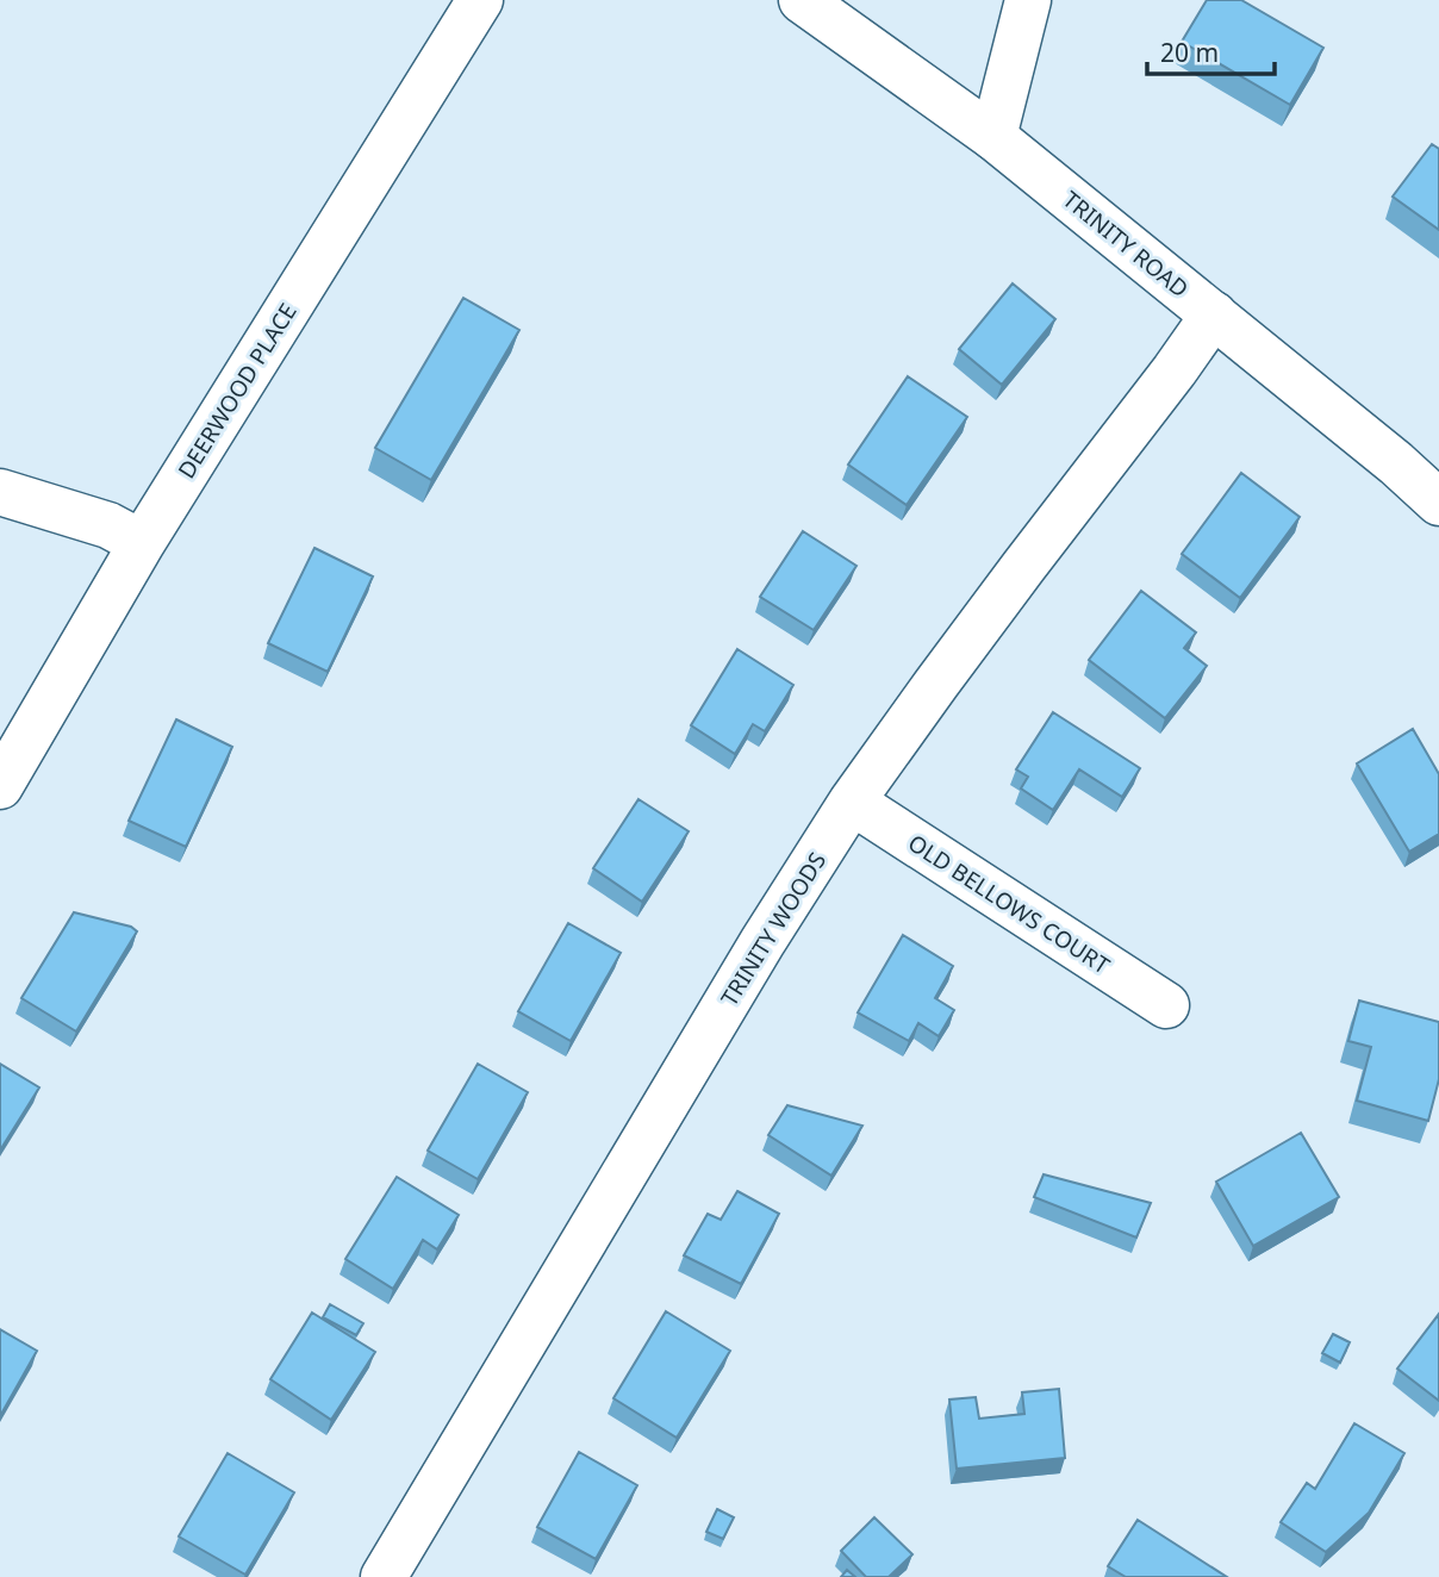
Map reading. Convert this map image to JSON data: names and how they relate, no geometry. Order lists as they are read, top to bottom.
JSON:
{
  "streets": {
    "street": [
      "TRINITY ROAD",
      "DEERWOOD PLACE",
      "OLD BELLOWS COURT",
      "TRINITY WOODS"
    ]
  },
  "crossings": [
    ["TRINITY ROAD", "TRINITY WOODS"],
    ["OLD BELLOWS COURT", "TRINITY WOODS"]
  ],
  "scale_bar": "20 m"
}
